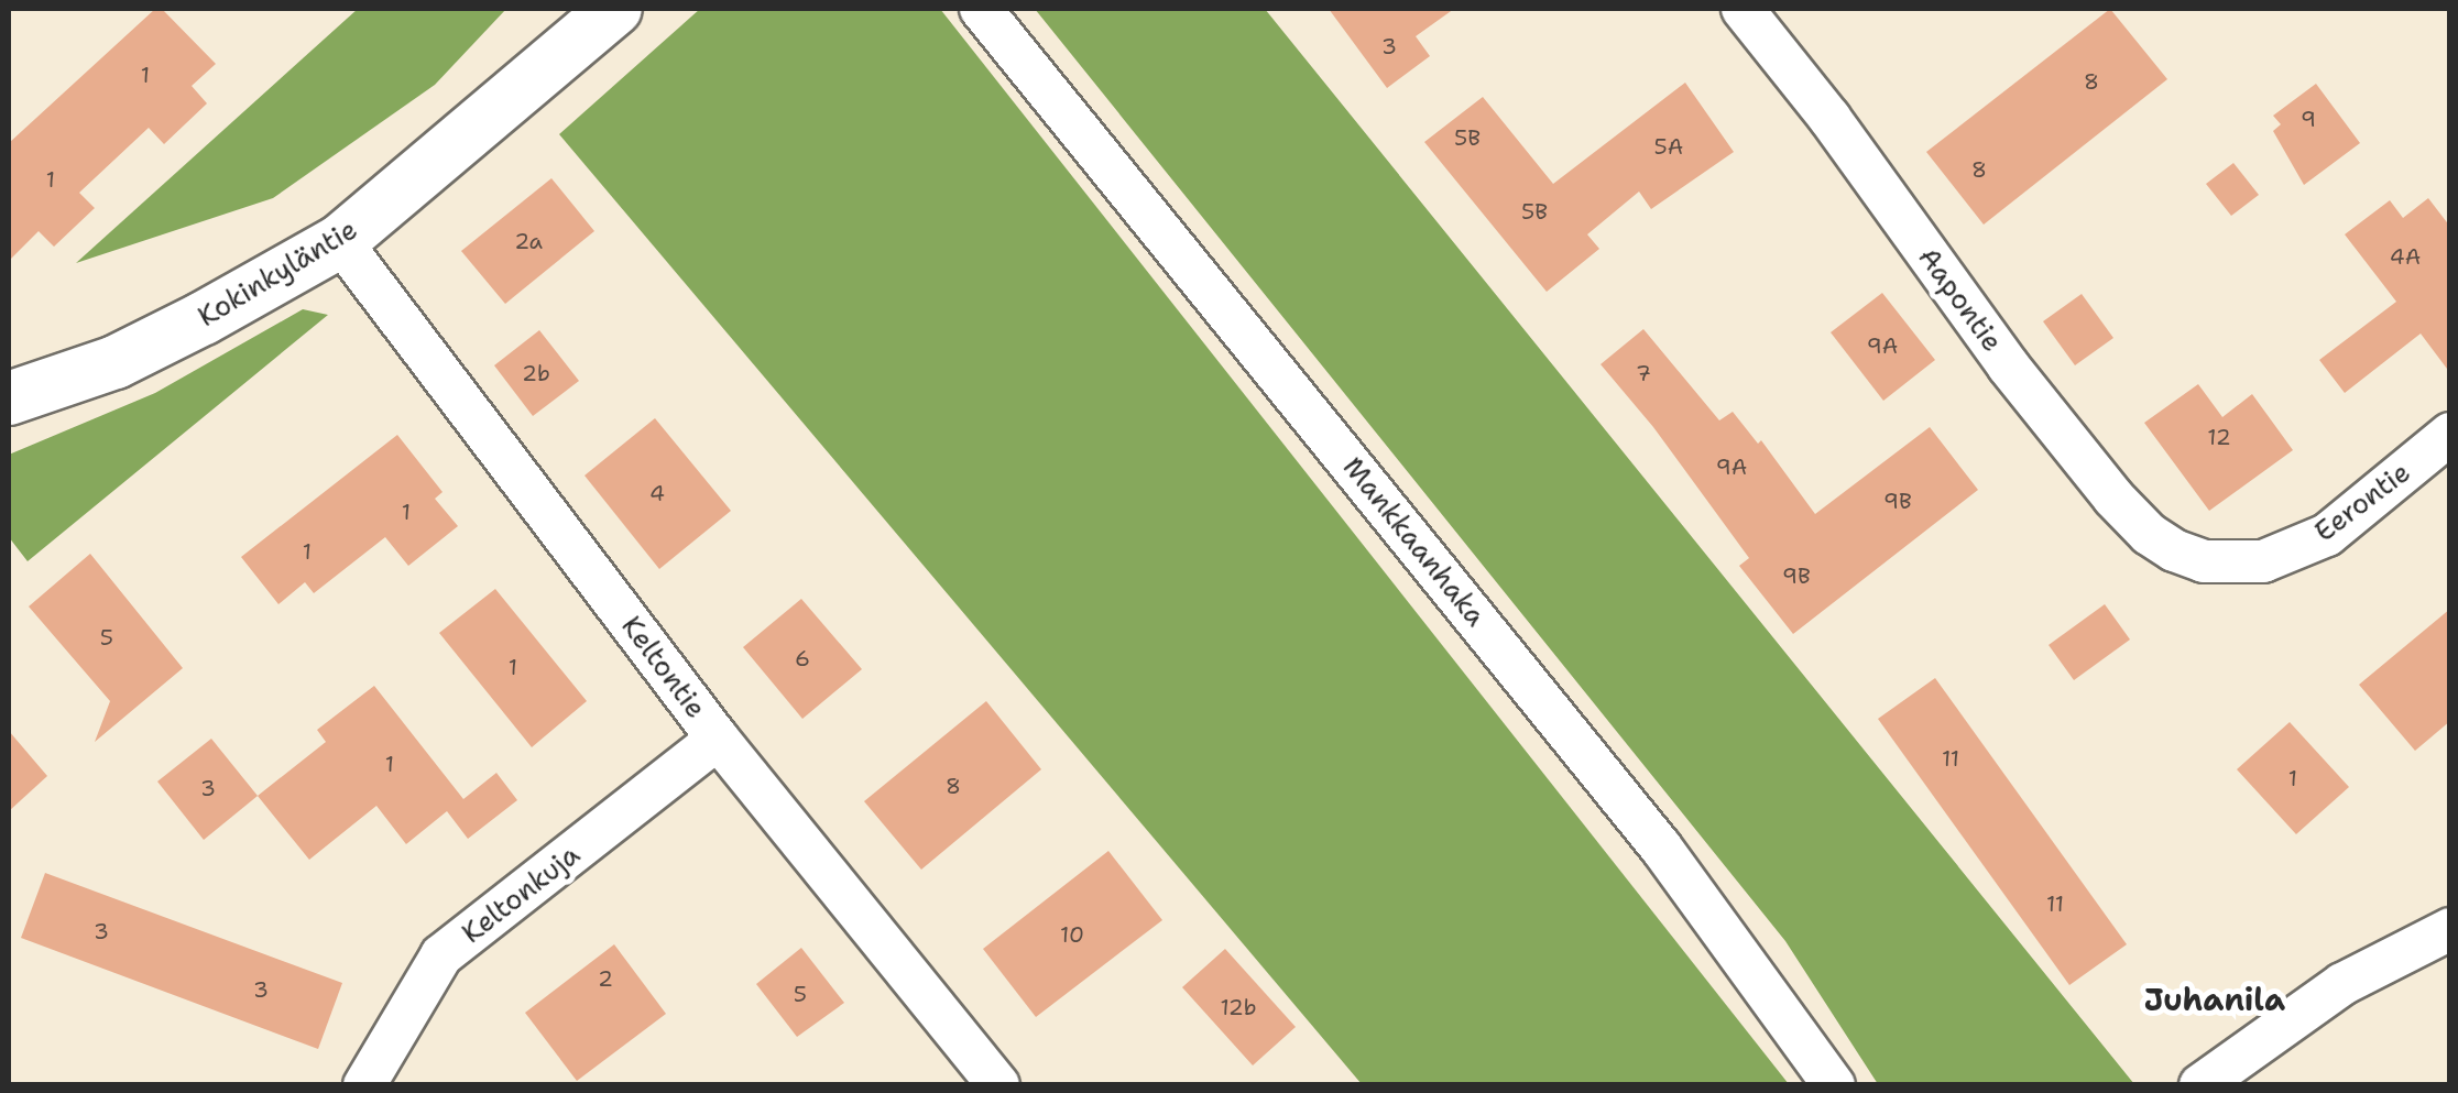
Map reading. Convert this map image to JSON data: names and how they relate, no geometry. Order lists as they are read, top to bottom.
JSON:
{
  "streets": {
    "main road": ["Kokinkyläntie"],
    "street": [
      "Aapontie",
      "Eerontie",
      "Mankkaanhaka",
      "Keltontie",
      "Keltonkuja"
    ]
  },
  "crossings": [
    ["Kokinkyläntie", "Keltontie"],
    ["Aapontie", "Eerontie"],
    ["Keltontie", "Keltonkuja"]
  ],
  "districts": ["Juhanila"],
  "house_numbers": [
    "3",
    "1",
    "8",
    "9",
    "5B",
    "5A",
    "8",
    "1",
    "5B",
    "2a",
    "4A",
    "9A",
    "2b",
    "7",
    "12",
    "9A",
    "4",
    "9B",
    "1",
    "1",
    "9B",
    "5",
    "6",
    "1",
    "11",
    "1",
    "1",
    "8",
    "3",
    "11",
    "3",
    "10",
    "2",
    "3",
    "5",
    "12b"
  ]
}
